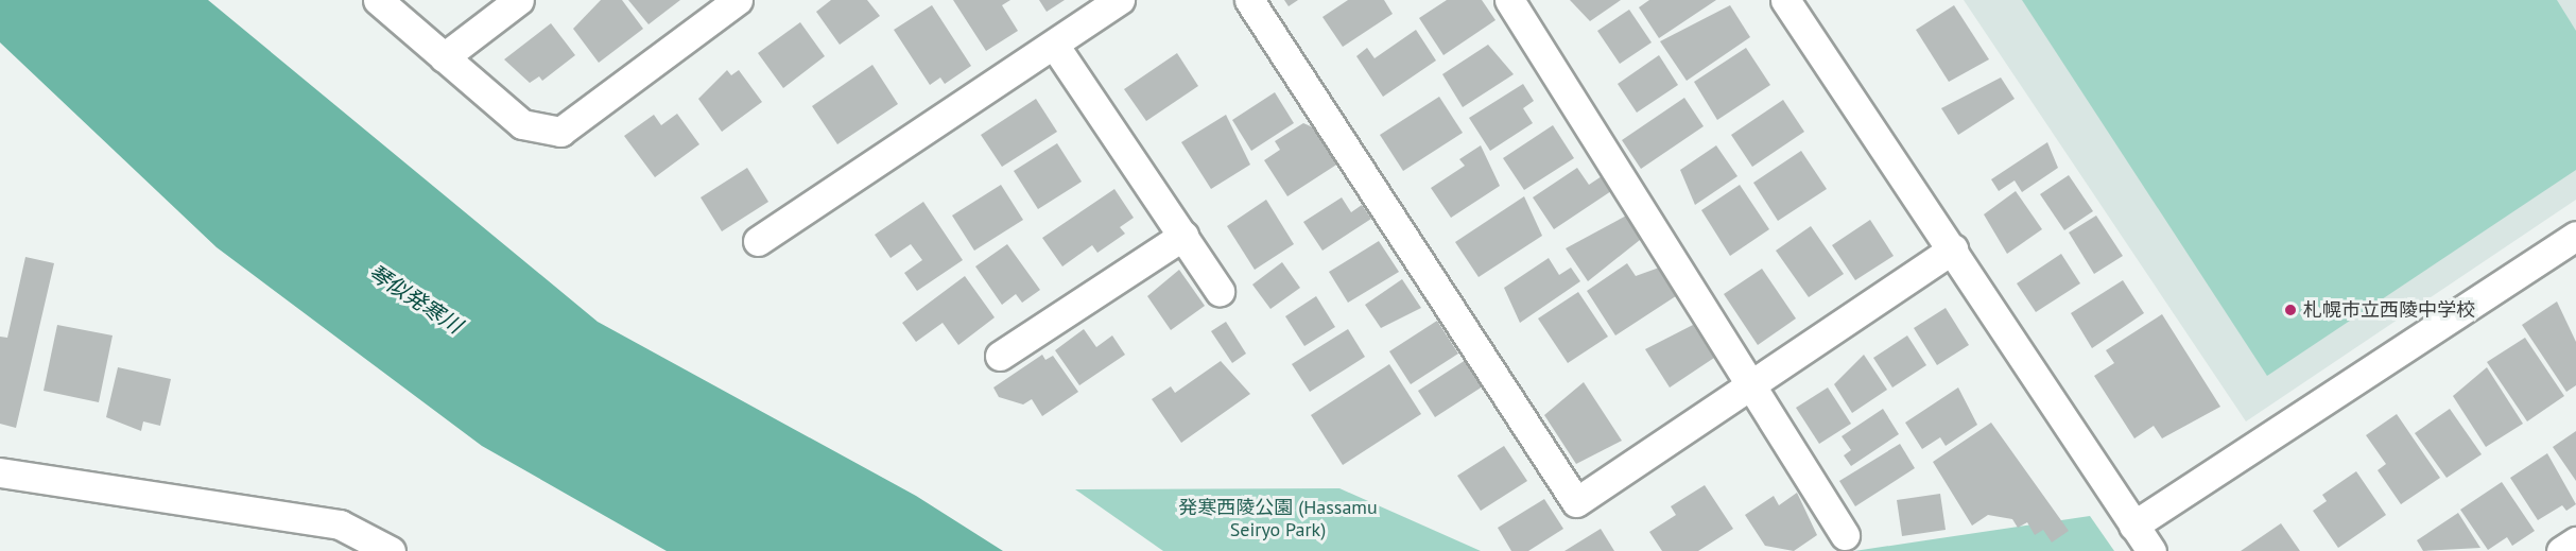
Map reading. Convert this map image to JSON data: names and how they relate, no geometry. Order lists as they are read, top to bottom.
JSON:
{
  "water": ["琴似発寒川"],
  "parks": ["発寒西陵公園 (Hassamu Seiryo Park)"],
  "places": ["札幌市立西陵中学校"]
}
